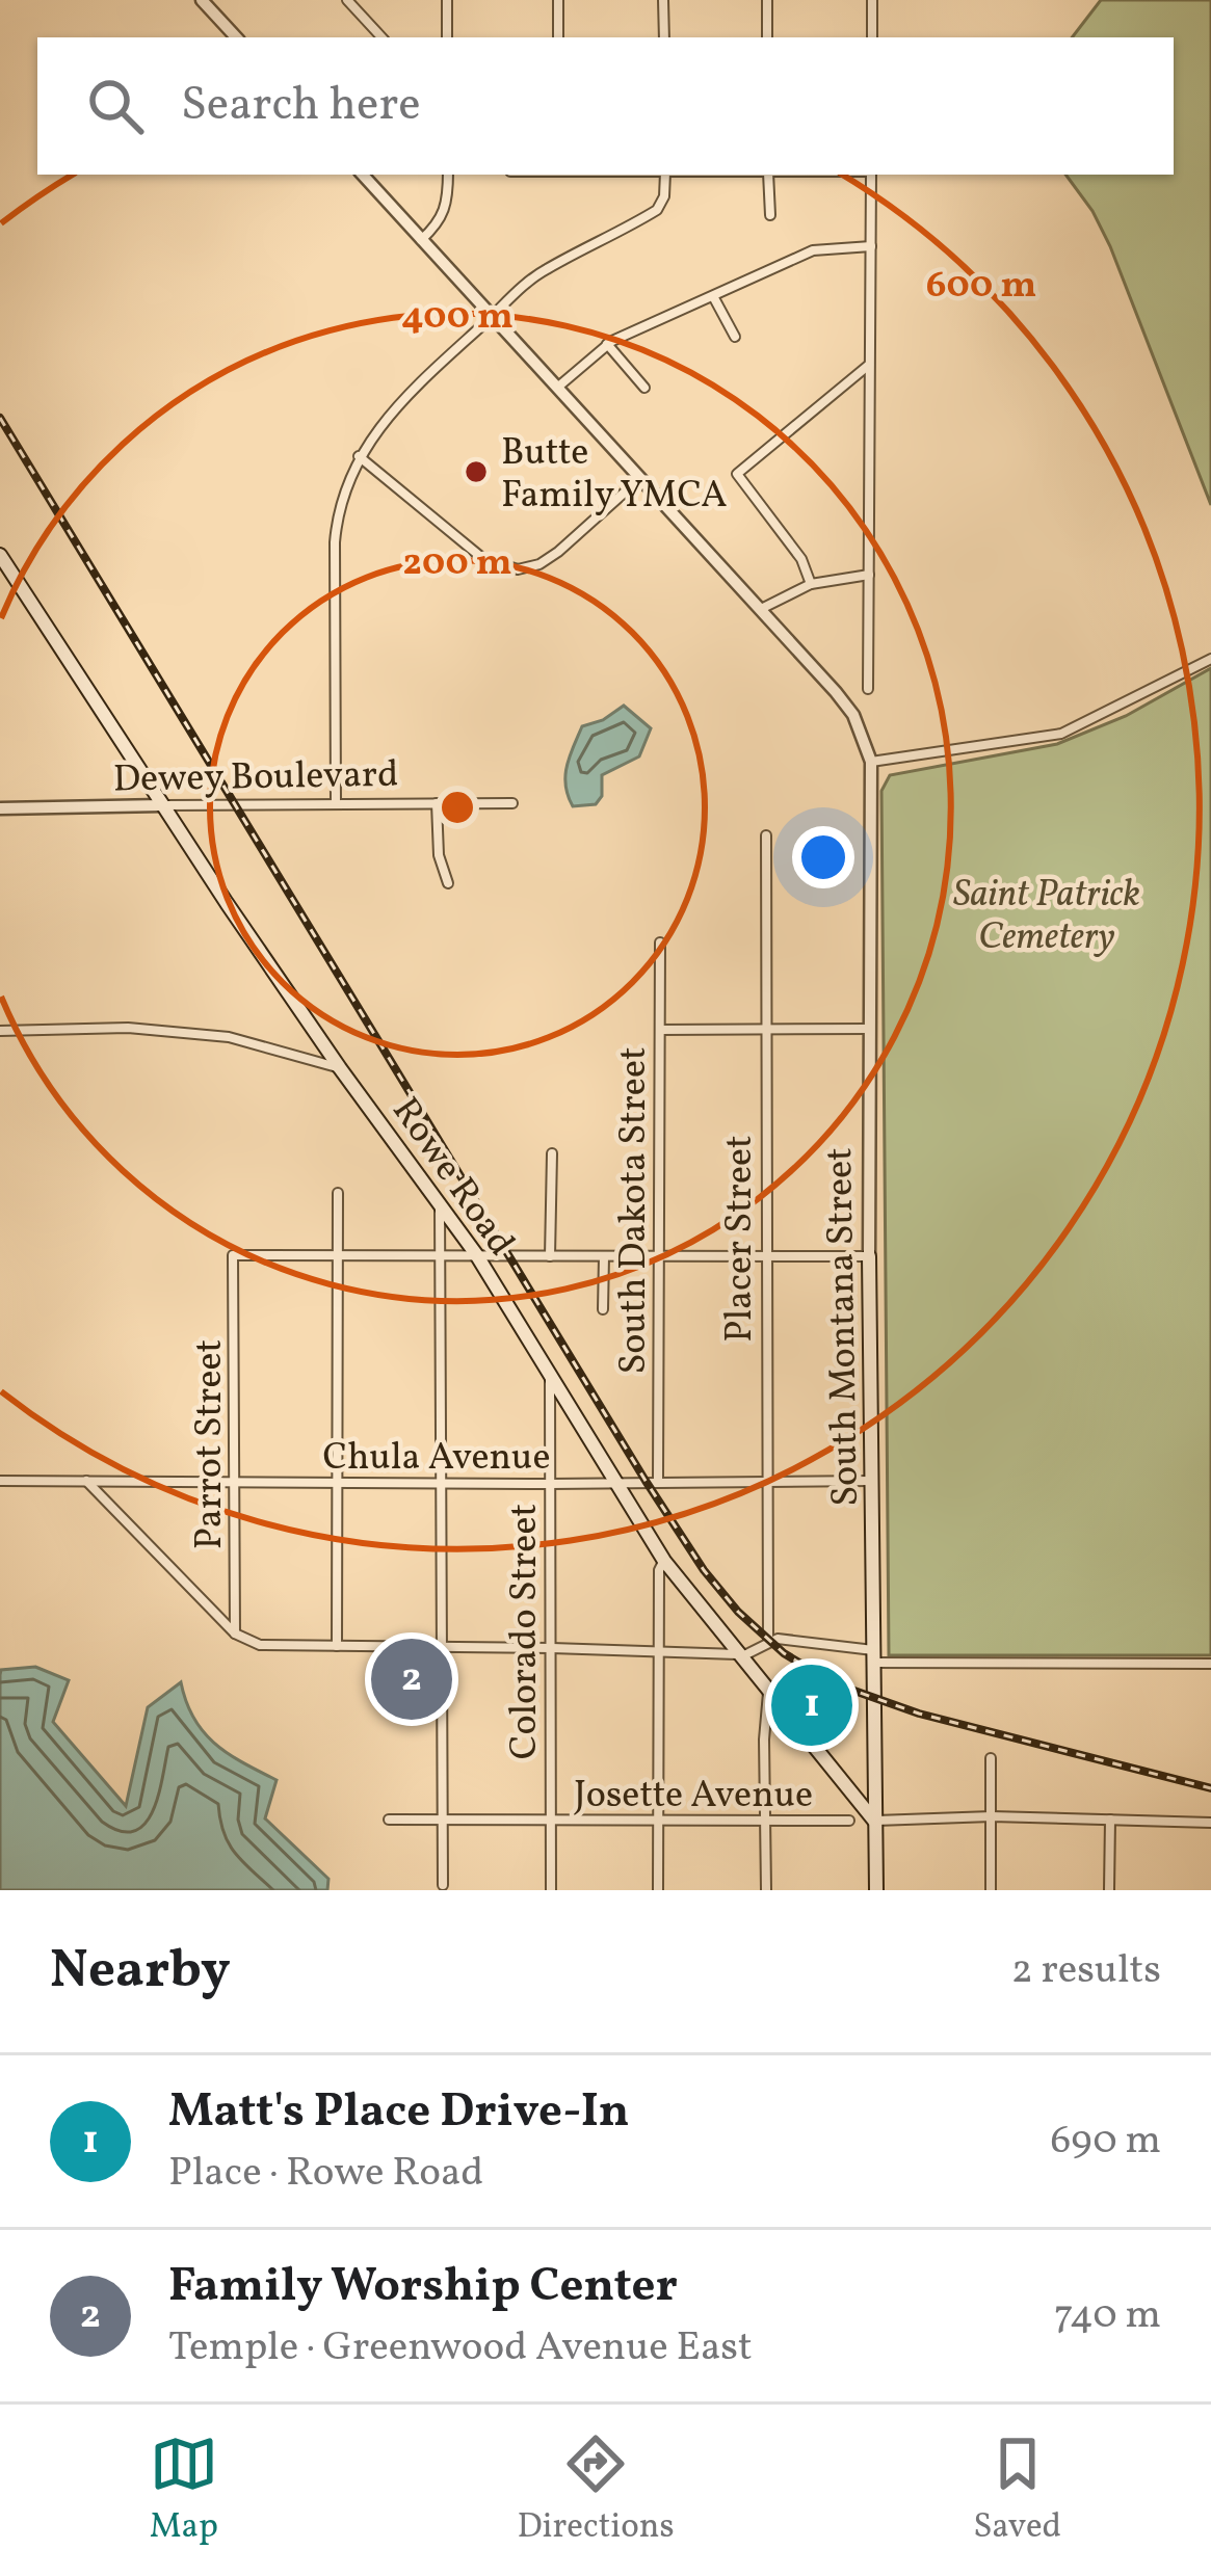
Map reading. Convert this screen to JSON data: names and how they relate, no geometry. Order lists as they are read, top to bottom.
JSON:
{
  "streets": {
    "main road": ["Rowe Road", "South Montana Street"],
    "street": [
      "Dewey Boulevard",
      "South Dakota Street",
      "Placer Street",
      "Parrot Street",
      "Chula Avenue",
      "Colorado Street",
      "Josette Avenue"
    ]
  },
  "crossings": [
    ["Dewey Boulevard", "Rowe Road"],
    ["Rowe Road", "South Montana Street"],
    ["Rowe Road", "Chula Avenue"],
    ["Rowe Road", "Colorado Street"],
    ["South Dakota Street", "Chula Avenue"],
    ["Placer Street", "Chula Avenue"],
    ["South Montana Street", "Chula Avenue"],
    ["Parrot Street", "Chula Avenue"],
    ["Chula Avenue", "Colorado Street"],
    ["Colorado Street", "Josette Avenue"]
  ],
  "parks": ["Saint Patrick Cemetery"],
  "places": ["Butte Family YMCA"],
  "page": {
    "search": "Search here",
    "pins": ["2", "1"],
    "heading": ["Nearby", "2 results"],
    "list": [
      {
        "mark": "1",
        "name": "Matt's Place Drive-In",
        "note": "Place · Rowe Road",
        "value": "690 m"
      },
      {
        "mark": "2",
        "name": "Family Worship Center",
        "note": "Temple · Greenwood Avenue East",
        "value": "740 m"
      }
    ],
    "nav": ["Map", "Directions", "Saved"]
  },
  "rings": ["600 m", "400 m", "200 m"]
}
